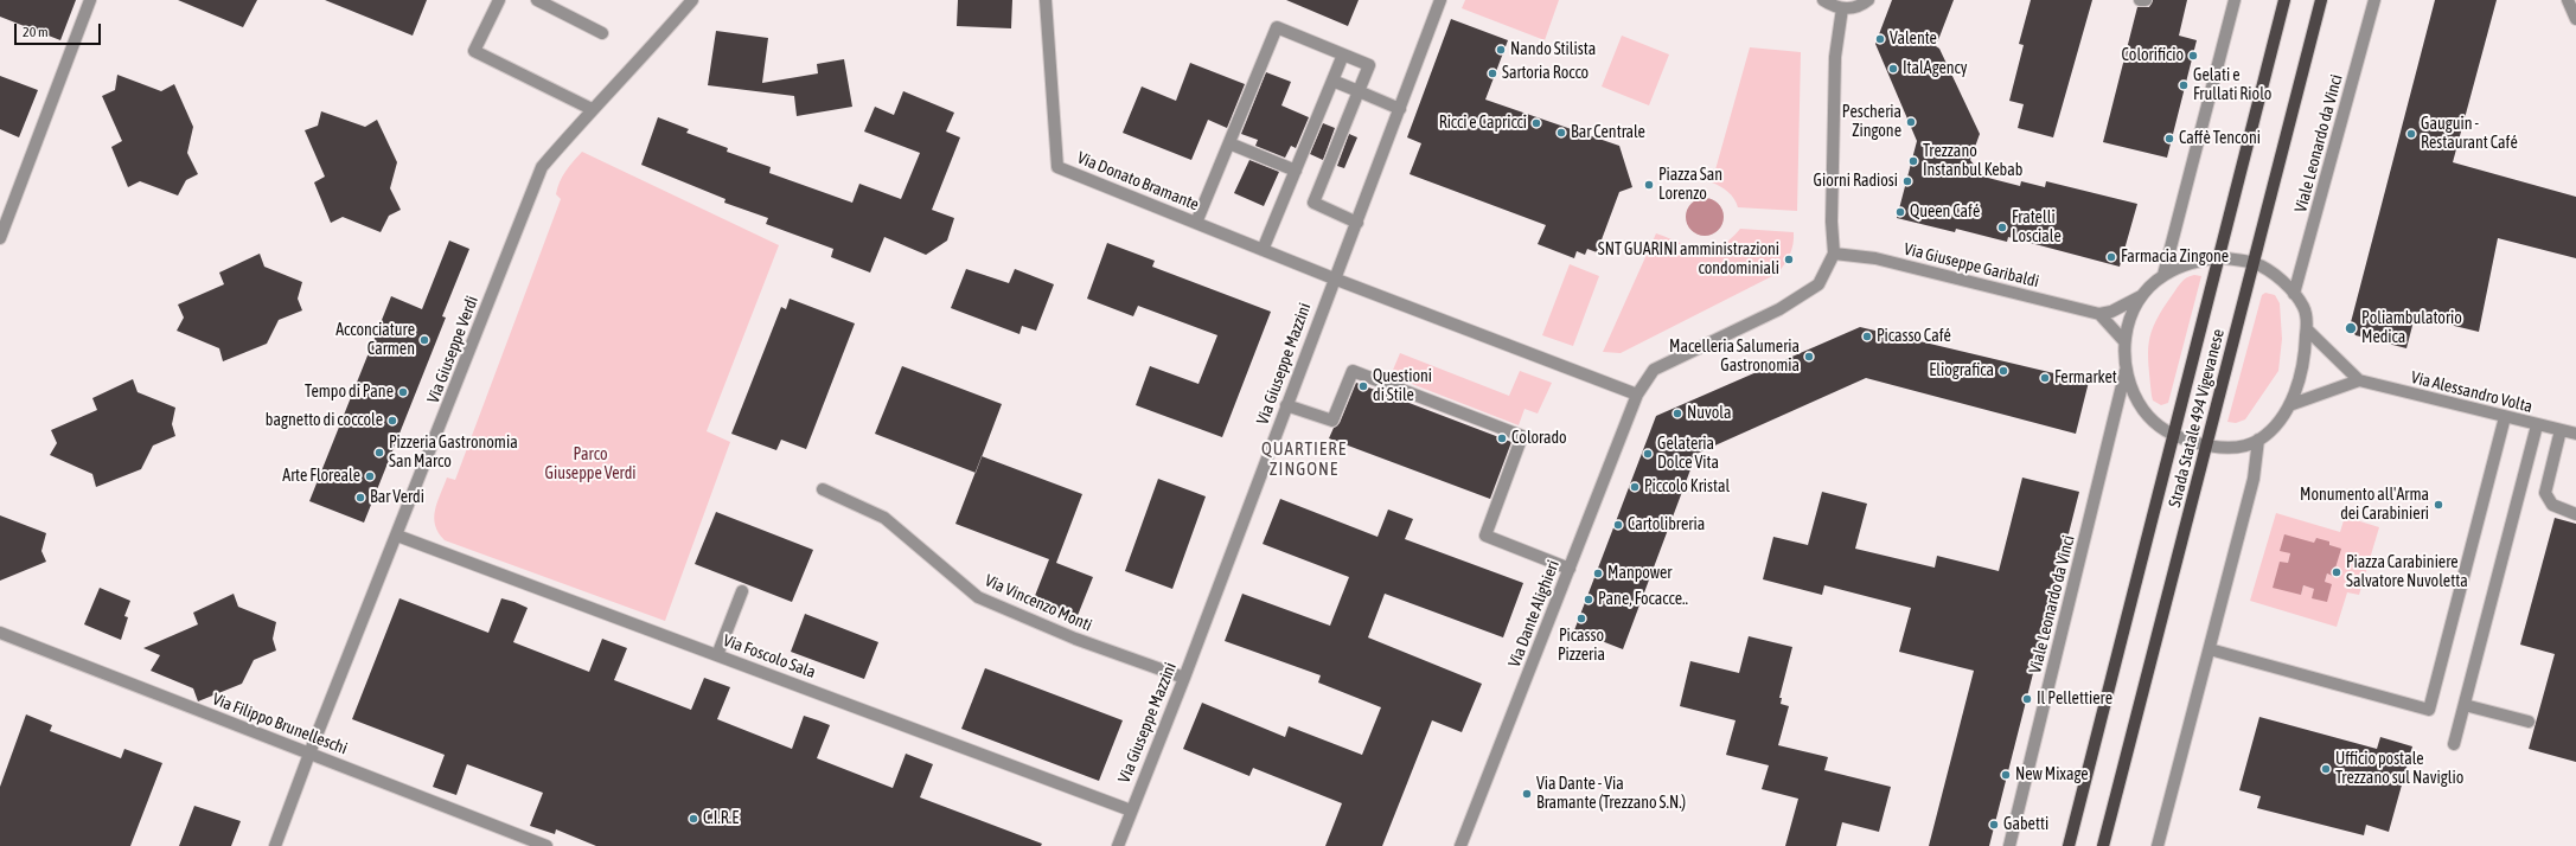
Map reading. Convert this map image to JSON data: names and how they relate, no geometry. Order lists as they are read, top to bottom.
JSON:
{
  "streets": {
    "main road": ["Strada Statale 494 Vigevanese"],
    "street": [
      "Viale Leonardo da Vinci",
      "Via Donato Bramante",
      "Via Giuseppe Garibaldi",
      "Via Giuseppe Verdi",
      "Via Giuseppe Mazzini",
      "Via Alessandro Volta",
      "Via Vincenzo Monti",
      "Via Dante Alighieri",
      "Via Foscolo Sala",
      "Via Filippo Brunelleschi"
    ]
  },
  "crossings": [
    ["Via Donato Bramante", "Via Giuseppe Mazzini"],
    ["Via Giuseppe Verdi", "Via Foscolo Sala"],
    ["Via Giuseppe Verdi", "Via Filippo Brunelleschi"],
    ["Via Giuseppe Mazzini", "Via Vincenzo Monti"],
    ["Via Giuseppe Mazzini", "Via Foscolo Sala"]
  ],
  "districts": ["QUARTIERE ZINGONE"],
  "parks": ["Parco Giuseppe Verdi"],
  "places": [
    "Valente",
    "Nando Stilista",
    "Colorificio",
    "ItalAgency",
    "Sartoria Rocco",
    "Gelati e Frullati Riolo",
    "Pescheria Zingone",
    "Ricci e Capricci",
    "Bar Centrale",
    "Gauguin - Restaurant Café",
    "Caffè Tenconi",
    "Trezzano Instanbul Kebab",
    "Giorni Radiosi",
    "Piazza San Lorenzo",
    "Queen Café",
    "Fratelli Losciale",
    "Farmacia Zingone",
    "SNT GUARINI amministrazioni condominiali",
    "Poliambulatorio Medica",
    "Picasso Café",
    "Acconciature Carmen",
    "Macelleria Salumeria Gastronomia",
    "Eliografica",
    "Fermarket",
    "Questioni di Stile",
    "Tempo di Pane",
    "Nuvola",
    "bagnetto di coccole",
    "Colorado",
    "Pizzeria Gastronomia San Marco",
    "Gelateria Dolce Vita",
    "Arte Floreale",
    "Piccolo Kristal",
    "Bar Verdi",
    "Monumento all'Arma dei Carabinieri",
    "Cartolibreria",
    "Piazza Carabiniere Salvatore Nuvoletta",
    "Manpower",
    "Pane, Focacce..",
    "Picasso Pizzeria",
    "Il Pellettiere",
    "Ufficio postale Trezzano sul Naviglio",
    "New Mixage",
    "Via Dante - Via Bramante (Trezzano S.N.)",
    "C.I.R.E",
    "Gabetti"
  ],
  "scale_bar": "20 m"
}
